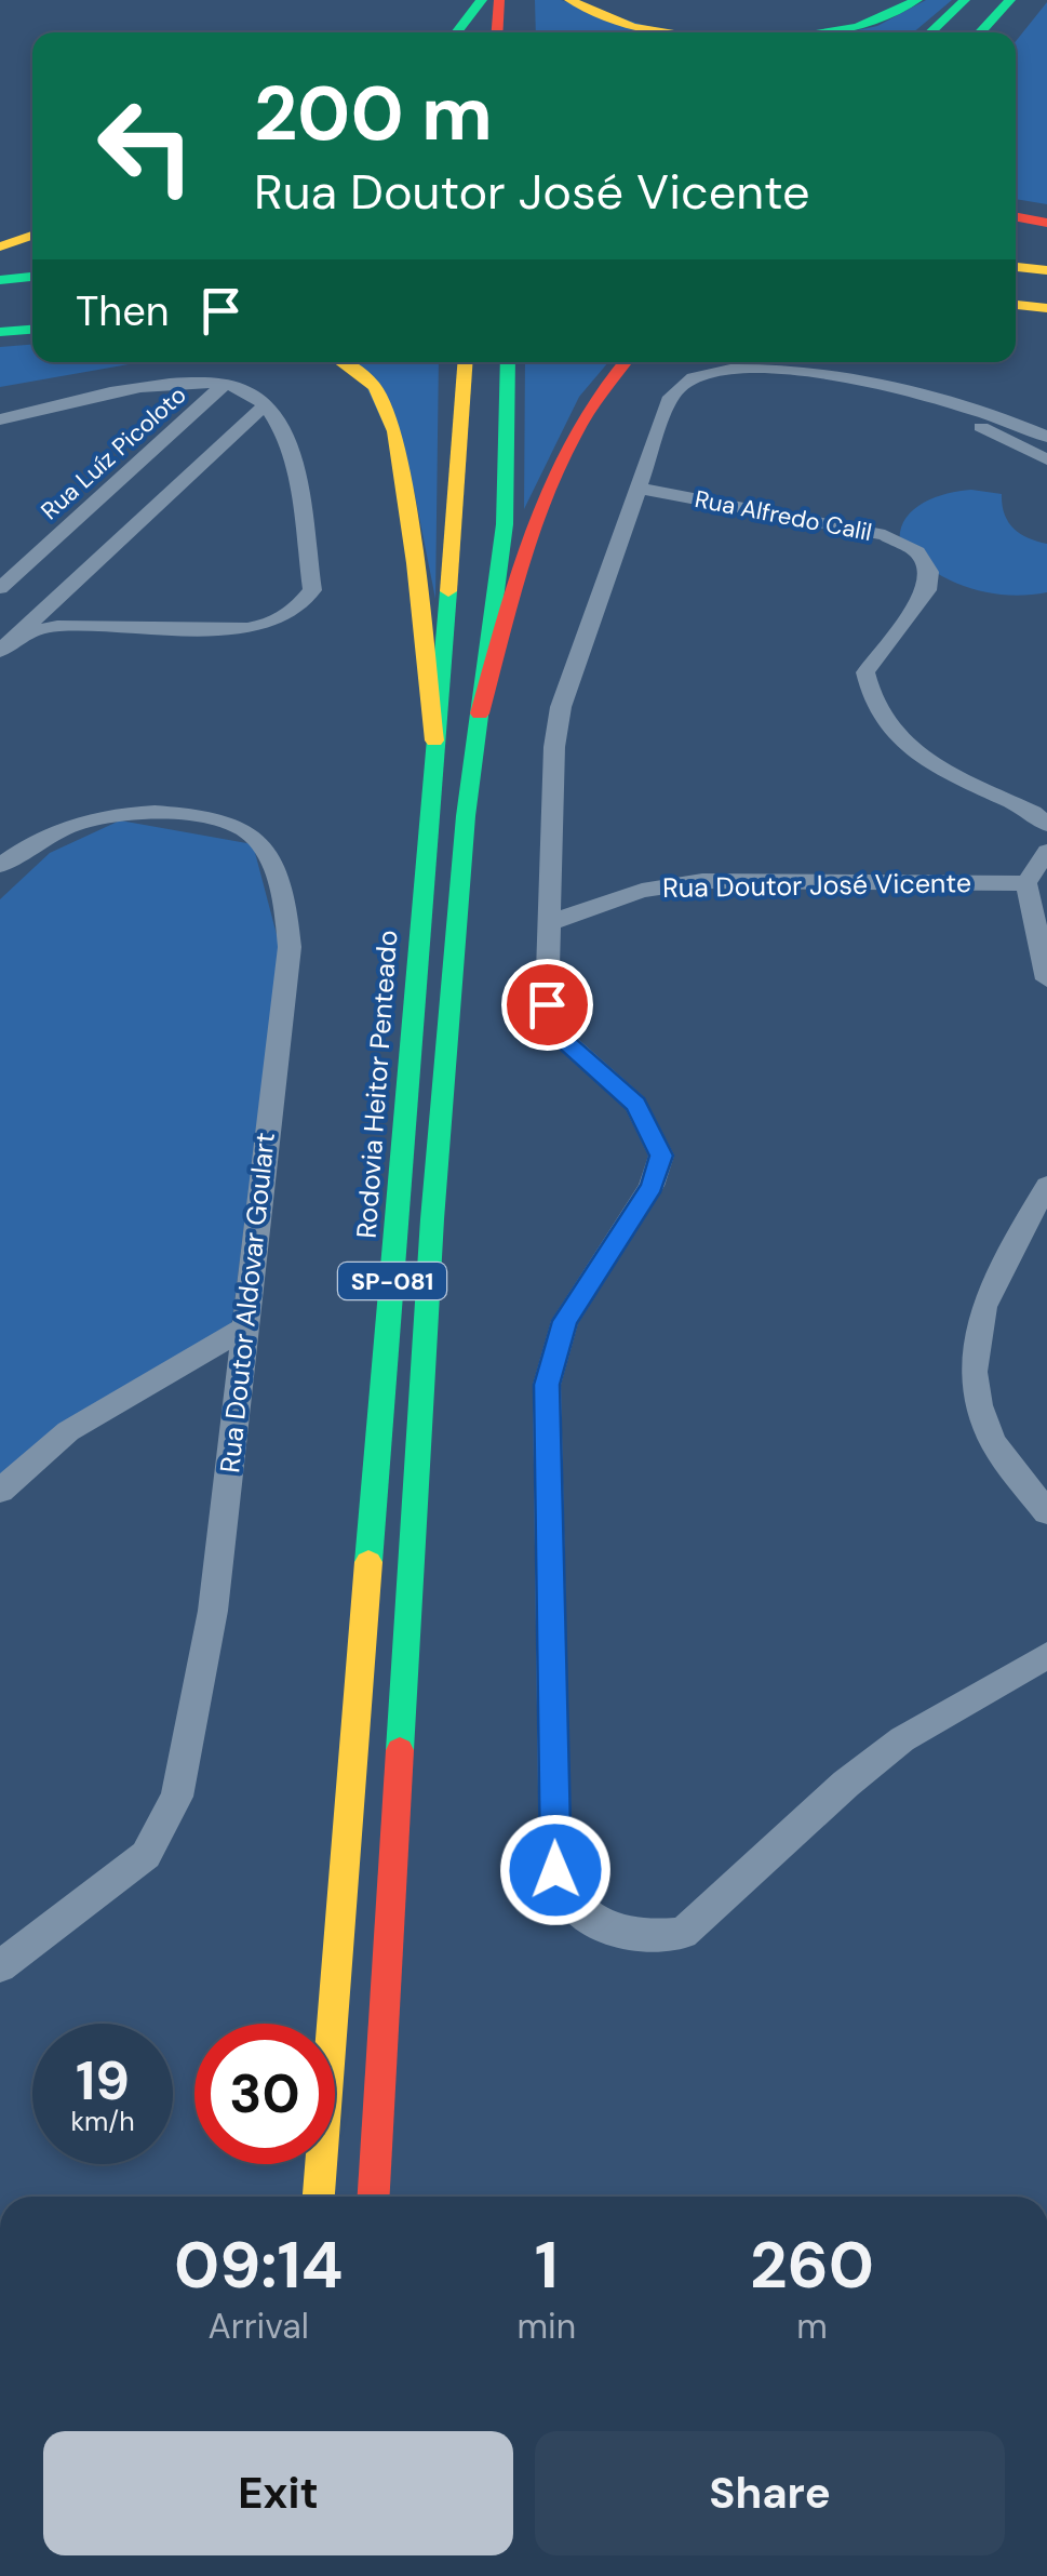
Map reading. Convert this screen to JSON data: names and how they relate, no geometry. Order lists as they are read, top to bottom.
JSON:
{
  "streets": {
    "main road": ["Rodovia Heitor Penteado", "SP-081"],
    "street": [
      "Rua Luíz Picoloto",
      "Rua Alfredo Calil",
      "Rua Doutor José Vicente",
      "Rua Doutor Aldovar Goulart"
    ]
  },
  "page": {
    "turn": ["200 m", "Rua Doutor José Vicente"],
    "then": "Then",
    "speed": "19 km/h",
    "limit": "30",
    "eta": [
      "09:14",
      "Arrival",
      "1",
      "min",
      "260",
      "m"
    ],
    "buttons": ["Exit", "Share"]
  }
}
